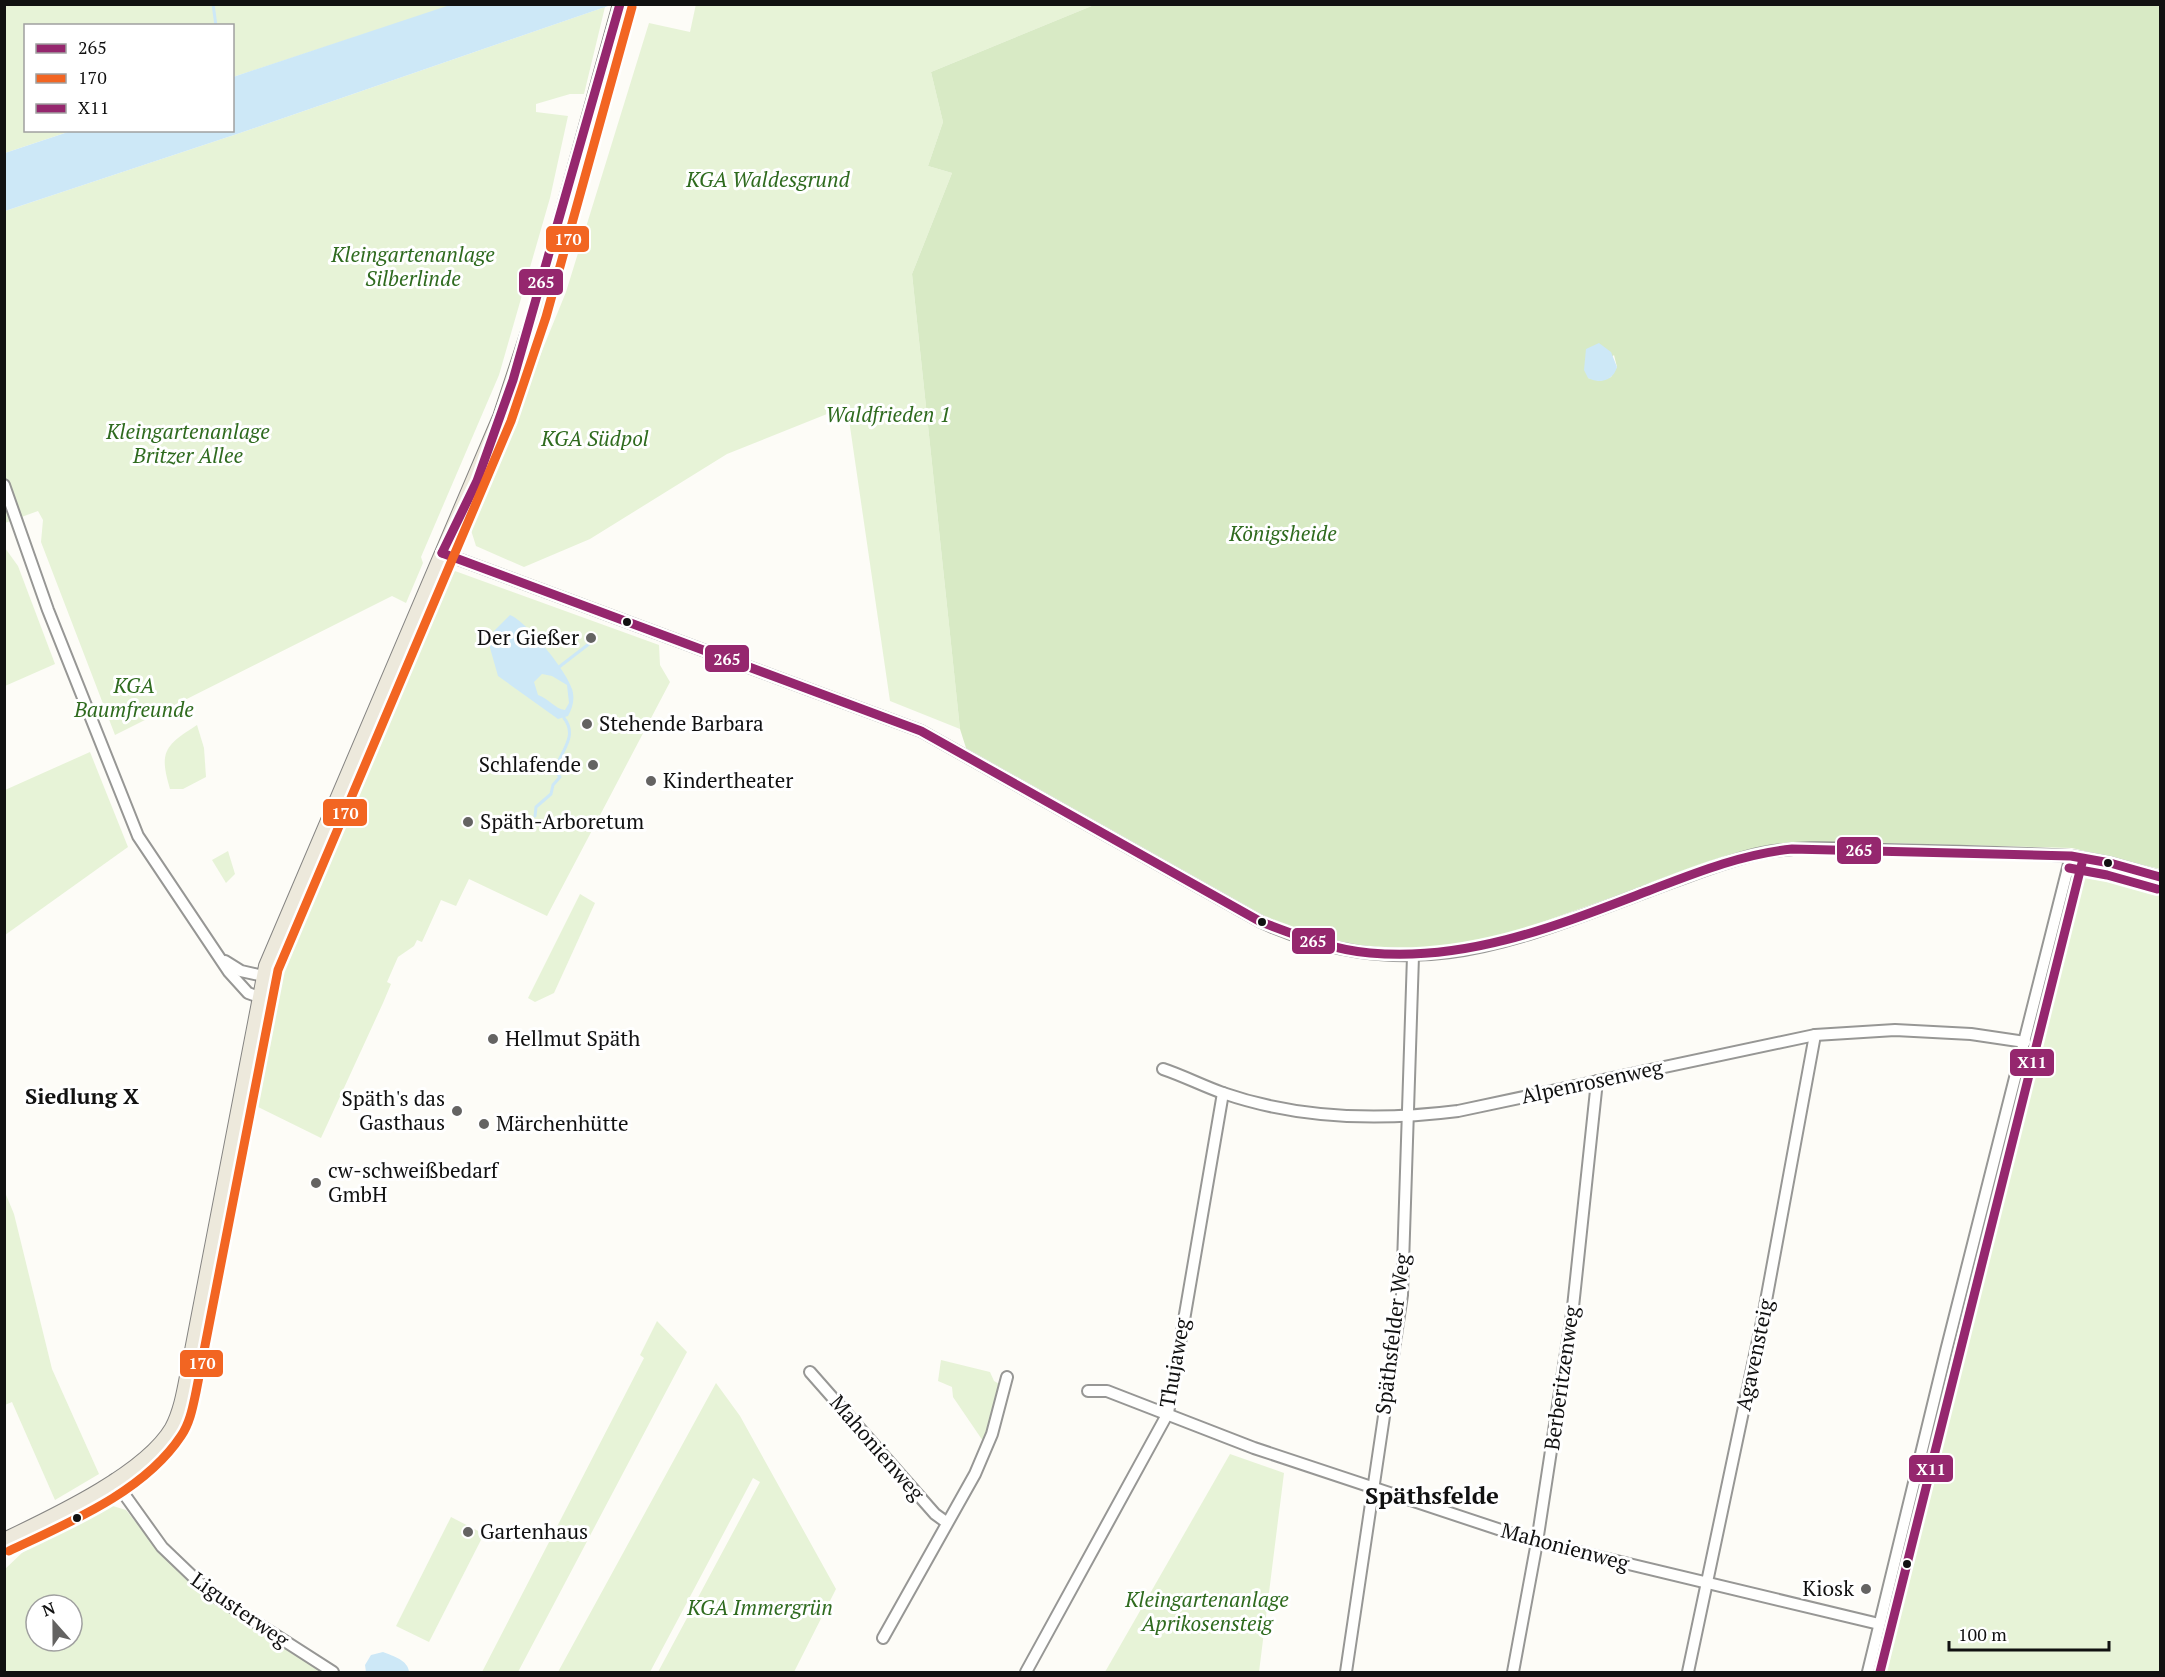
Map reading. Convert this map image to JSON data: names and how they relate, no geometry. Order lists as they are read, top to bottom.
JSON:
{
  "streets": {
    "street": [
      "Alpenrosenweg",
      "Späthsfelder Weg",
      "Agavensteig",
      "Thujaweg",
      "Berberitzenweg",
      "Mahonienweg",
      "Ligusterweg"
    ]
  },
  "crossings": [
    ["Alpenrosenweg", "Späthsfelder Weg"],
    ["Alpenrosenweg", "Agavensteig"],
    ["Alpenrosenweg", "Thujaweg"],
    ["Alpenrosenweg", "Berberitzenweg"],
    ["Späthsfelder Weg", "Mahonienweg"],
    ["Agavensteig", "Mahonienweg"],
    ["Thujaweg", "Mahonienweg"],
    ["Berberitzenweg", "Mahonienweg"]
  ],
  "districts": ["Siedlung X", "Späthsfelde"],
  "parks": [
    "KGA Waldesgrund",
    "Kleingartenanlage Silberlinde",
    "Waldfrieden 1",
    "Kleingartenanlage Britzer Allee",
    "KGA Südpol",
    "Königsheide",
    "KGA Baumfreunde",
    "Kleingartenanlage Aprikosensteig",
    "KGA Immergrün"
  ],
  "places": [
    "Der Gießer",
    "Stehende Barbara",
    "Schlafende",
    "Kindertheater",
    "Späth-Arboretum",
    "Hellmut Späth",
    "Späth's das Gasthaus",
    "Märchenhütte",
    "cw-schweißbedarf GmbH",
    "Gartenhaus",
    "Kiosk"
  ],
  "lines": ["transit line 265", "transit line 170", "transit line X11"],
  "legend": ["265", "170", "X11"],
  "scale_bar": "100 m",
  "north": "top"
}
